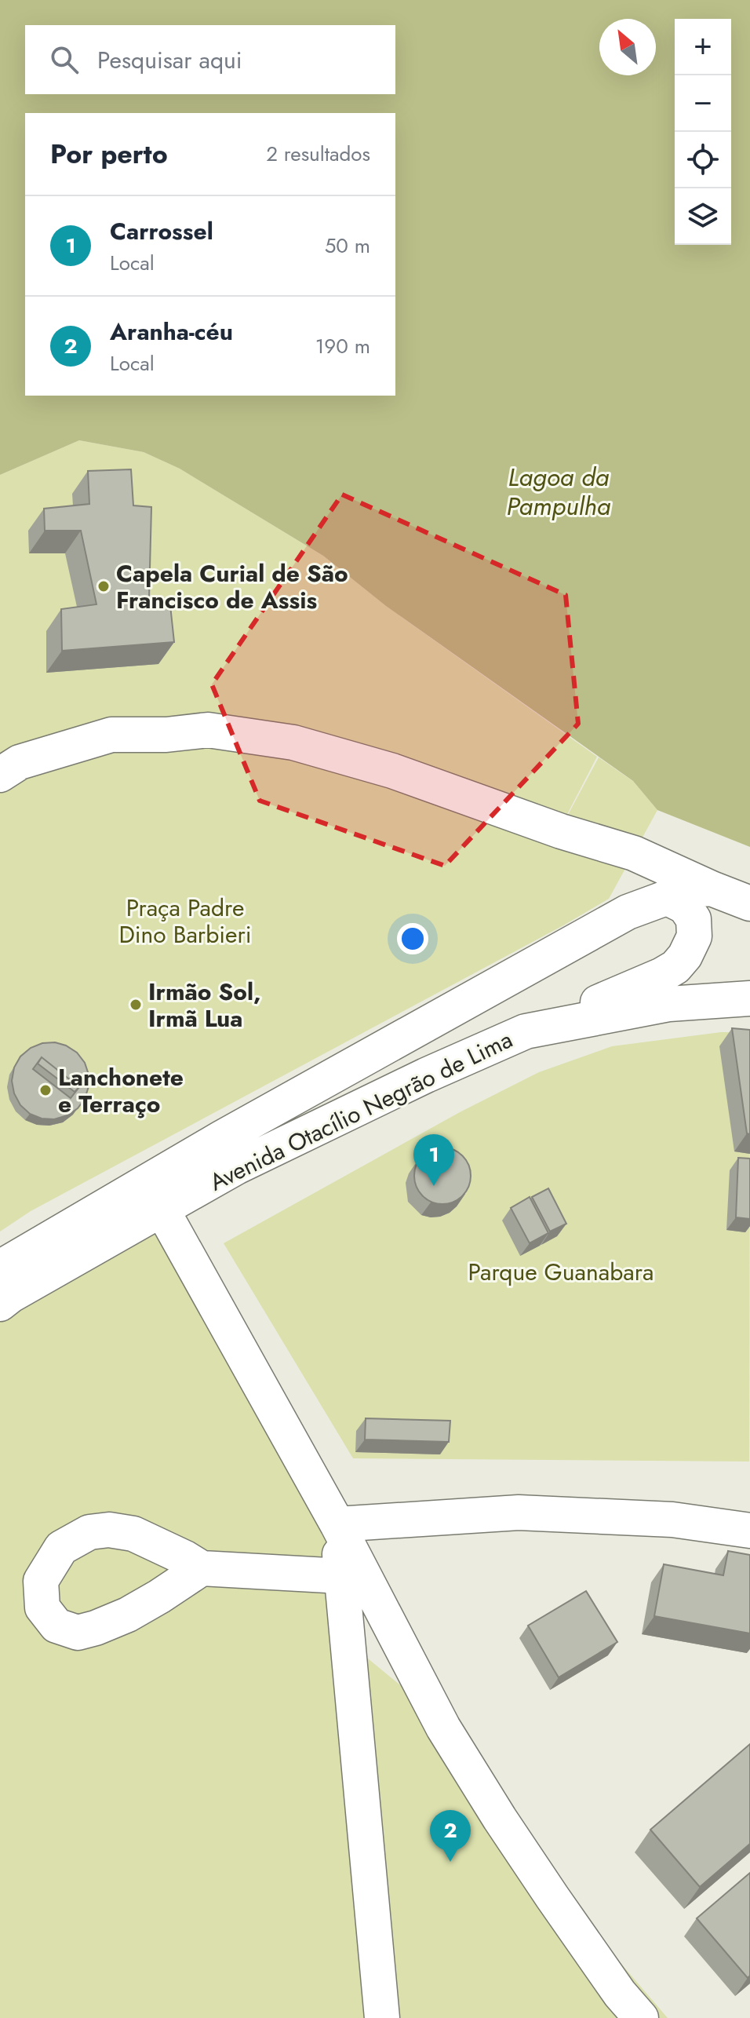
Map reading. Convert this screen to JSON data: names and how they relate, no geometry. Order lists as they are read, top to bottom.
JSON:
{
  "streets": {
    "street": ["Avenida Otacílio Negrão de Lima"]
  },
  "water": ["Lagoa da Pampulha"],
  "parks": ["Praça Padre Dino Barbieri", "Parque Guanabara"],
  "places": ["Capela Curial de São Francisco de Assis", "Irmão Sol, Irmã Lua", "Lanchonete e Terraço"],
  "north": "top left",
  "page": {
    "map_buttons": ["+", "−"],
    "search": "Pesquisar aqui",
    "heading": ["Por perto", "2 resultados"],
    "list": [
      {
        "mark": "1",
        "name": "Carrossel",
        "note": "Local",
        "value": "50 m"
      },
      {
        "mark": "2",
        "name": "Aranha-céu",
        "note": "Local",
        "value": "190 m"
      }
    ],
    "pins": ["1", "2"]
  }
}
